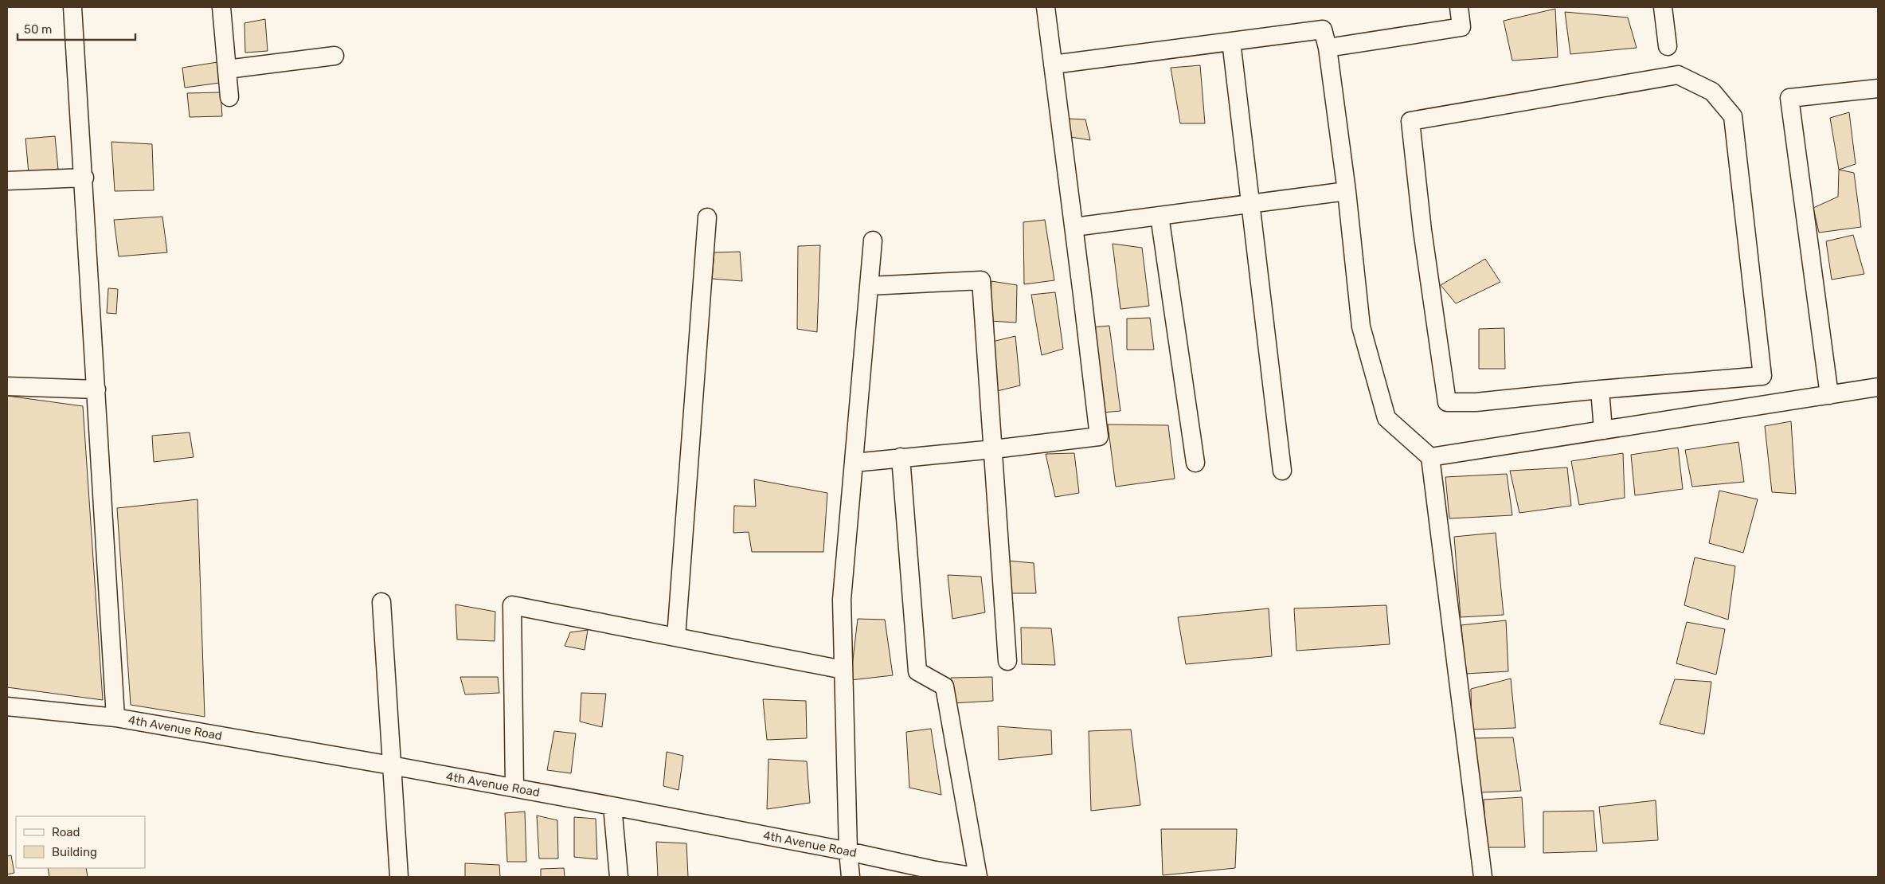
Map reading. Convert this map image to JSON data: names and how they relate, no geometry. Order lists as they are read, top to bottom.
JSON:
{
  "streets": {
    "street": ["4th Avenue Road"]
  },
  "legend": ["Road", "Building"],
  "scale_bar": "50 m"
}
